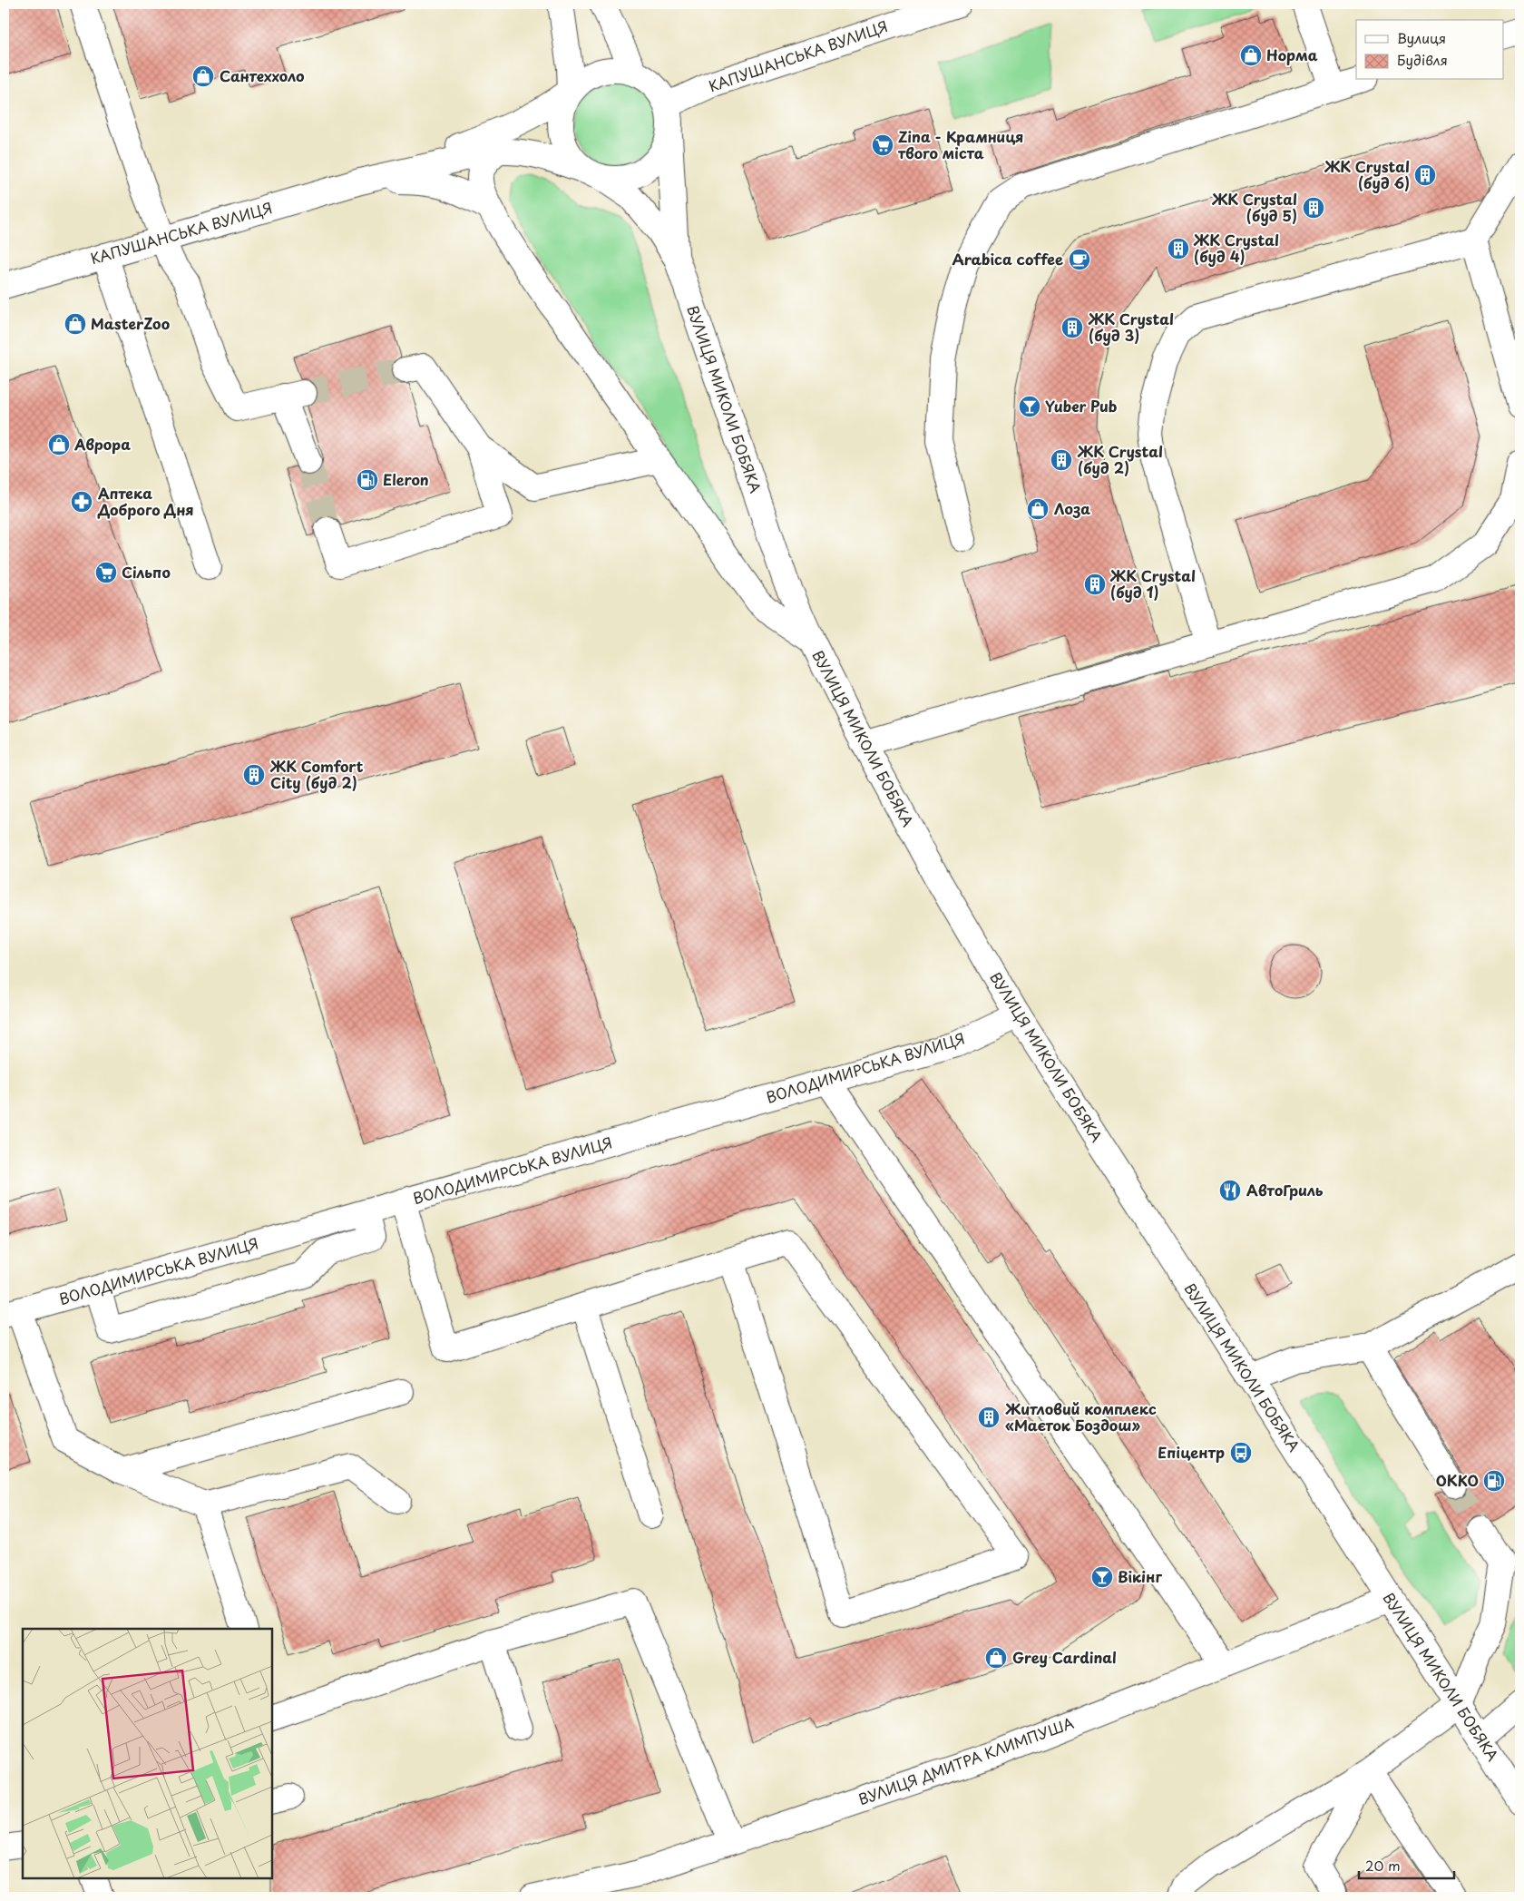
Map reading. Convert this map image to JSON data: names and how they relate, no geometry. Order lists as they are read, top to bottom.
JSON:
{
  "streets": {
    "street": [
      "КАПУШАНСЬКА ВУЛИЦЯ",
      "ВУЛИЦЯ МИКОЛИ БОБЯКА",
      "ВОЛОДИМИРСЬКА ВУЛИЦЯ",
      "ВУЛИЦЯ ДМИТРА КЛИМПУША"
    ]
  },
  "crossings": [
    ["КАПУШАНСЬКА ВУЛИЦЯ", "ВУЛИЦЯ МИКОЛИ БОБЯКА"],
    ["ВУЛИЦЯ МИКОЛИ БОБЯКА", "ВОЛОДИМИРСЬКА ВУЛИЦЯ"],
    ["ВУЛИЦЯ МИКОЛИ БОБЯКА", "ВУЛИЦЯ ДМИТРА КЛИМПУША"]
  ],
  "places": {
    "shop": [
      "Норма",
      "Сантеххоло",
      "MasterZoo",
      "Аврора",
      "Лоза",
      "Grey Cardinal"
    ],
    "supermarket": ["Zina - Крамниця твого міста", "Сільпо"],
    "building": [
      "ЖК Crystal (буд 6)",
      "ЖК Crystal (буд 5)",
      "ЖК Crystal (буд 4)",
      "ЖК Crystal (буд 3)",
      "ЖК Crystal (буд 2)",
      "ЖК Crystal (буд 1)",
      "ЖК Comfort City (буд 2)",
      "Житловий комплекс «Маєток Боздош»"
    ],
    "cafe": ["Arabica coffee"],
    "bar": ["Yuber Pub", "Вікінг"],
    "fuel station": ["Eleron", "ОККО"],
    "pharmacy": ["Аптека Доброго Дня"],
    "restaurant": ["АвтоГриль"],
    "bus stop": ["Епіцентр"]
  },
  "legend": ["Вулиця", "Будівля"],
  "scale_bar": "20 m"
}
